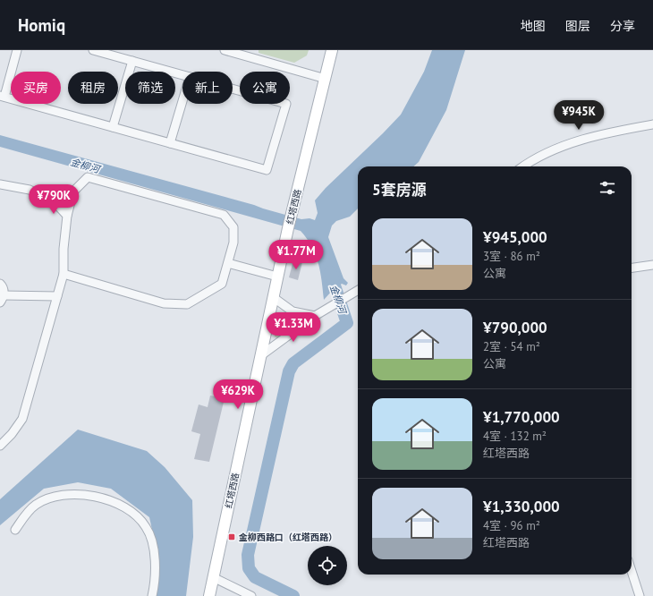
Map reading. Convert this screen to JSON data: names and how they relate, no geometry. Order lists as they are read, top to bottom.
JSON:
{
  "streets": {
    "street": ["红塔西路"]
  },
  "water": ["金柳河"],
  "places": {
    "transit": ["金柳西路口（红塔西路）"]
  },
  "page": {
    "header": "Homiq",
    "nav": ["地图", "图层", "分享"],
    "chip": [
      "买房",
      "租房",
      "筛选",
      "新上",
      "公寓"
    ],
    "price": [
      "¥945K",
      "¥790K",
      "¥1.77M",
      "¥1.33M",
      "¥629K"
    ],
    "heading": "5套房源",
    "list": [
      {
        "name": "¥945,000",
        "note": "3室 · 86 m² · 公寓"
      },
      {
        "name": "¥790,000",
        "note": "2室 · 54 m² · 公寓"
      },
      {
        "name": "¥1,770,000",
        "note": "4室 · 132 m² · 红塔西路"
      },
      {
        "name": "¥1,330,000",
        "note": "4室 · 96 m² · 红塔西路"
      }
    ]
  }
}
